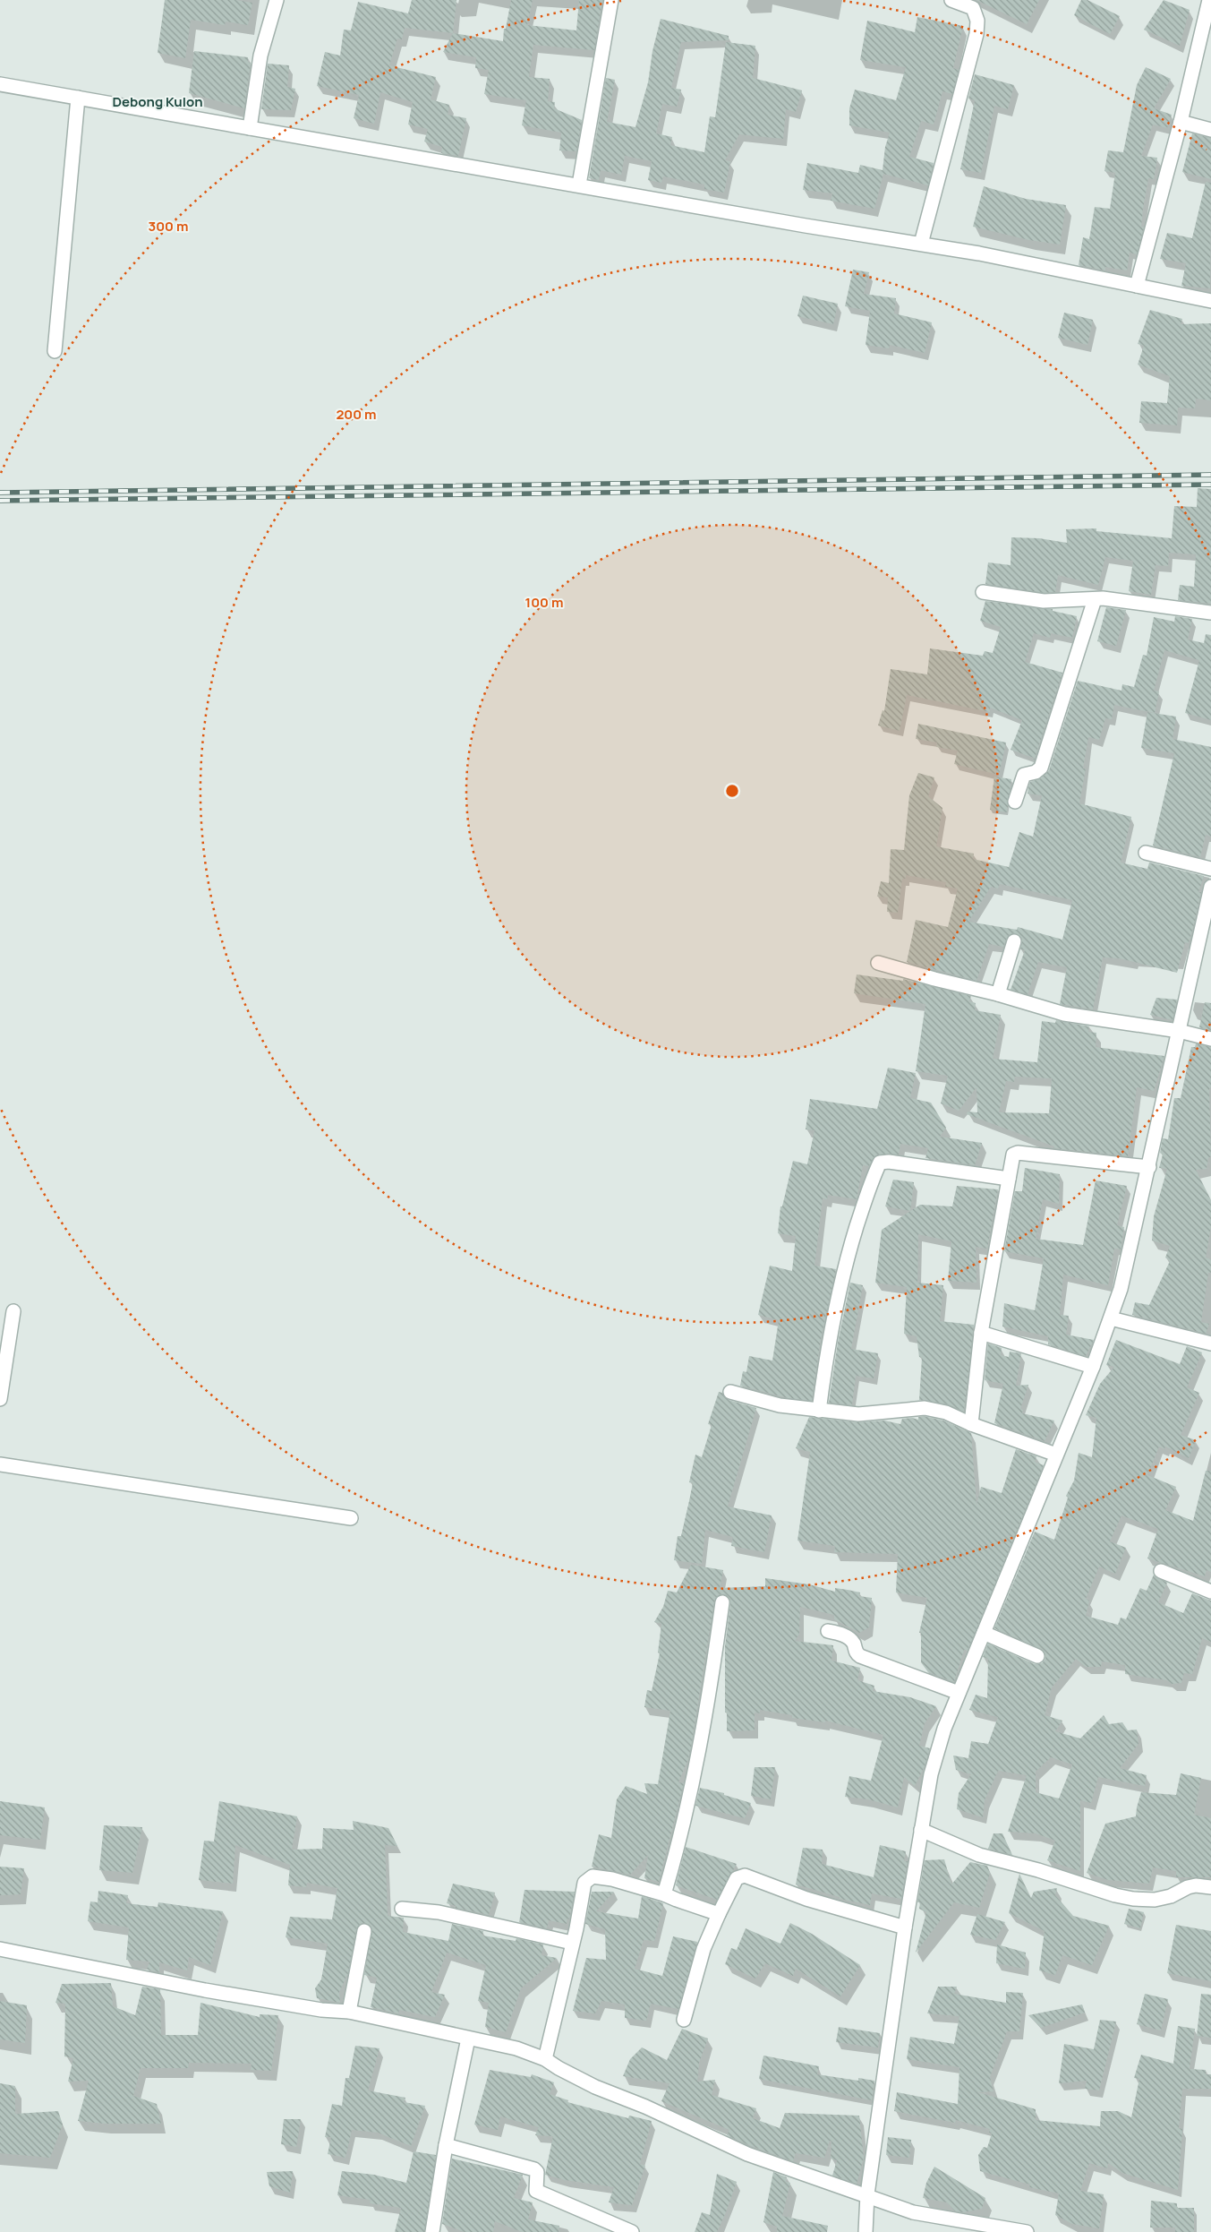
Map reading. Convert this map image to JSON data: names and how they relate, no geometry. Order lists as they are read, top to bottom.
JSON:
{
  "districts": ["Debong Kulon"],
  "rings": ["300 m", "200 m", "100 m"]
}
